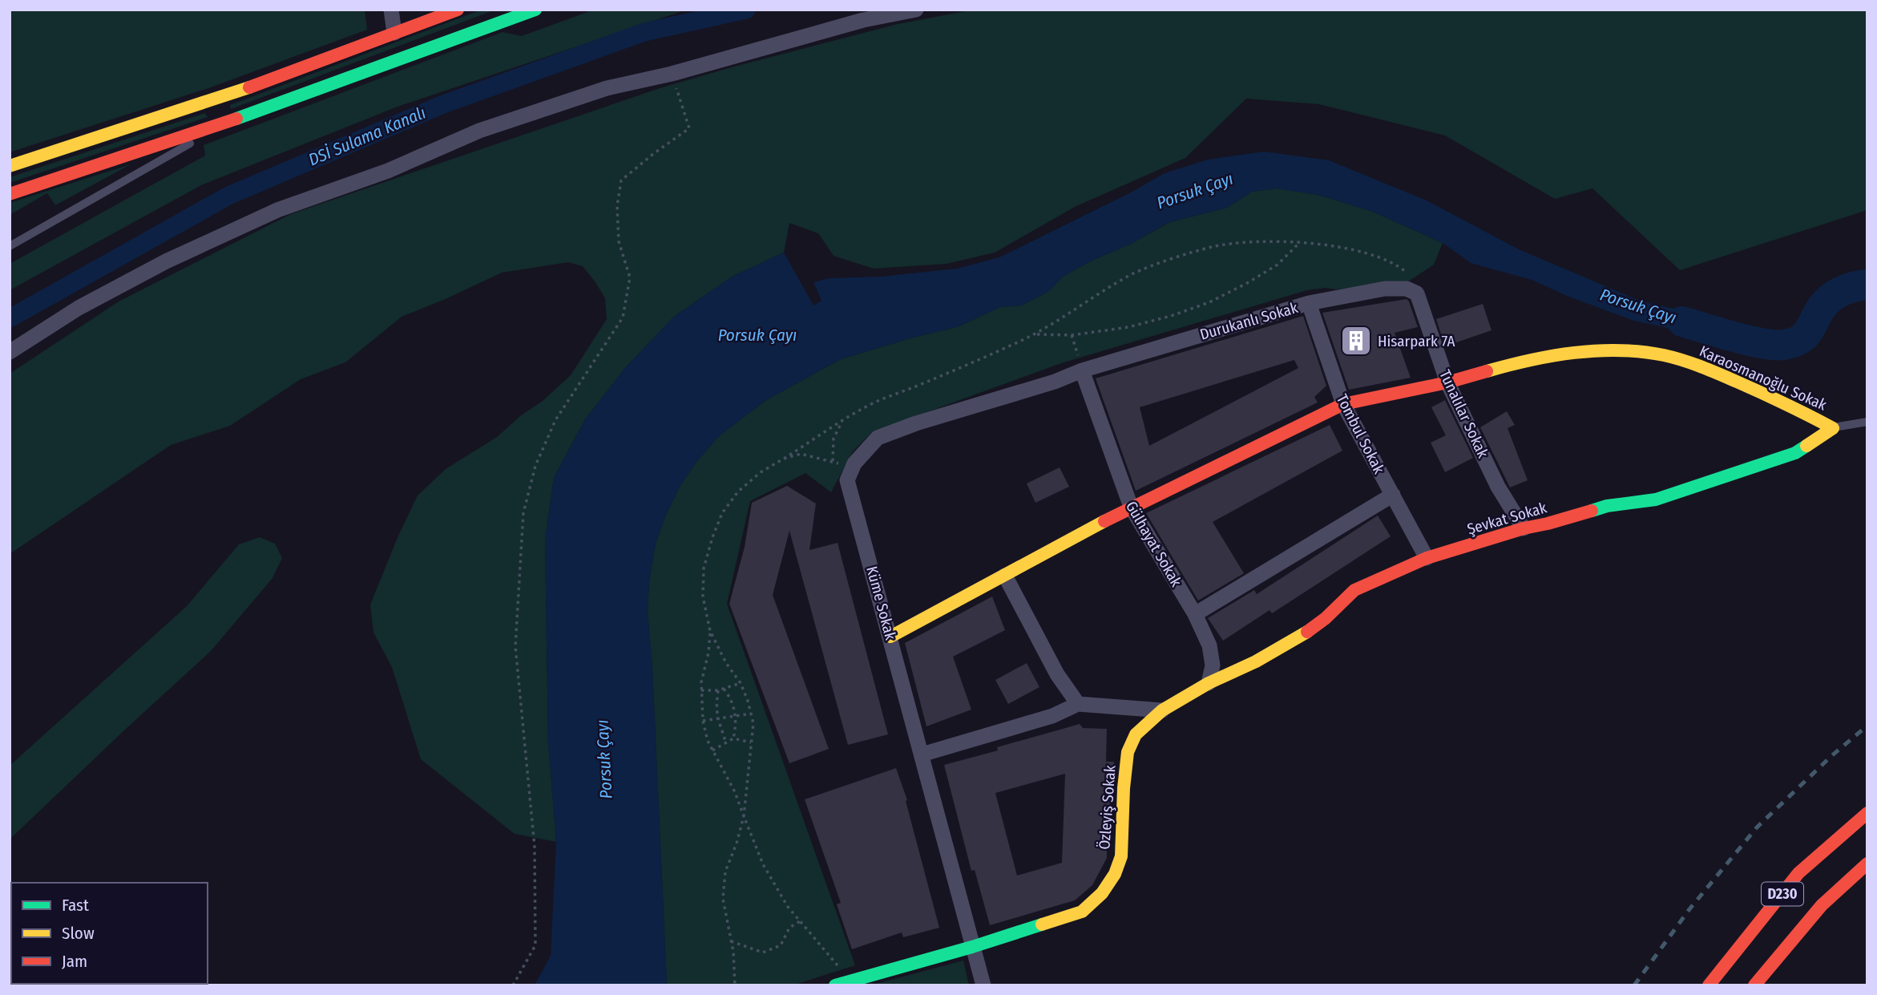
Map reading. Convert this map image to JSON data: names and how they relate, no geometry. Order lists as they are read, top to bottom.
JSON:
{
  "streets": {
    "main road": [
      "Karaosmanoğlu Sokak",
      "Şevkat Sokak",
      "Özleyiş Sokak",
      "D230"
    ],
    "street": [
      "Durukanlı Sokak",
      "Tunalılar Sokak",
      "Tombul Sokak",
      "Gülhayat Sokak",
      "Küme Sokak"
    ]
  },
  "crossings": [
    ["Durukanlı Sokak", "Tunalılar Sokak"],
    ["Durukanlı Sokak", "Tombul Sokak"],
    ["Durukanlı Sokak", "Gülhayat Sokak"],
    ["Karaosmanoğlu Sokak", "Tunalılar Sokak"],
    ["Karaosmanoğlu Sokak", "Tombul Sokak"],
    ["Karaosmanoğlu Sokak", "Şevkat Sokak"],
    ["Karaosmanoğlu Sokak", "Gülhayat Sokak"],
    ["Karaosmanoğlu Sokak", "Küme Sokak"],
    ["Tunalılar Sokak", "Şevkat Sokak"],
    ["Tombul Sokak", "Şevkat Sokak"],
    ["Şevkat Sokak", "Gülhayat Sokak"],
    ["Şevkat Sokak", "Özleyiş Sokak"],
    ["Gülhayat Sokak", "Özleyiş Sokak"],
    ["Küme Sokak", "Özleyiş Sokak"]
  ],
  "water": ["DSİ Sulama Kanalı", "Porsuk Çayı"],
  "places": {
    "building": ["Hisarpark 7A"]
  },
  "legend": ["Fast", "Slow", "Jam"]
}
